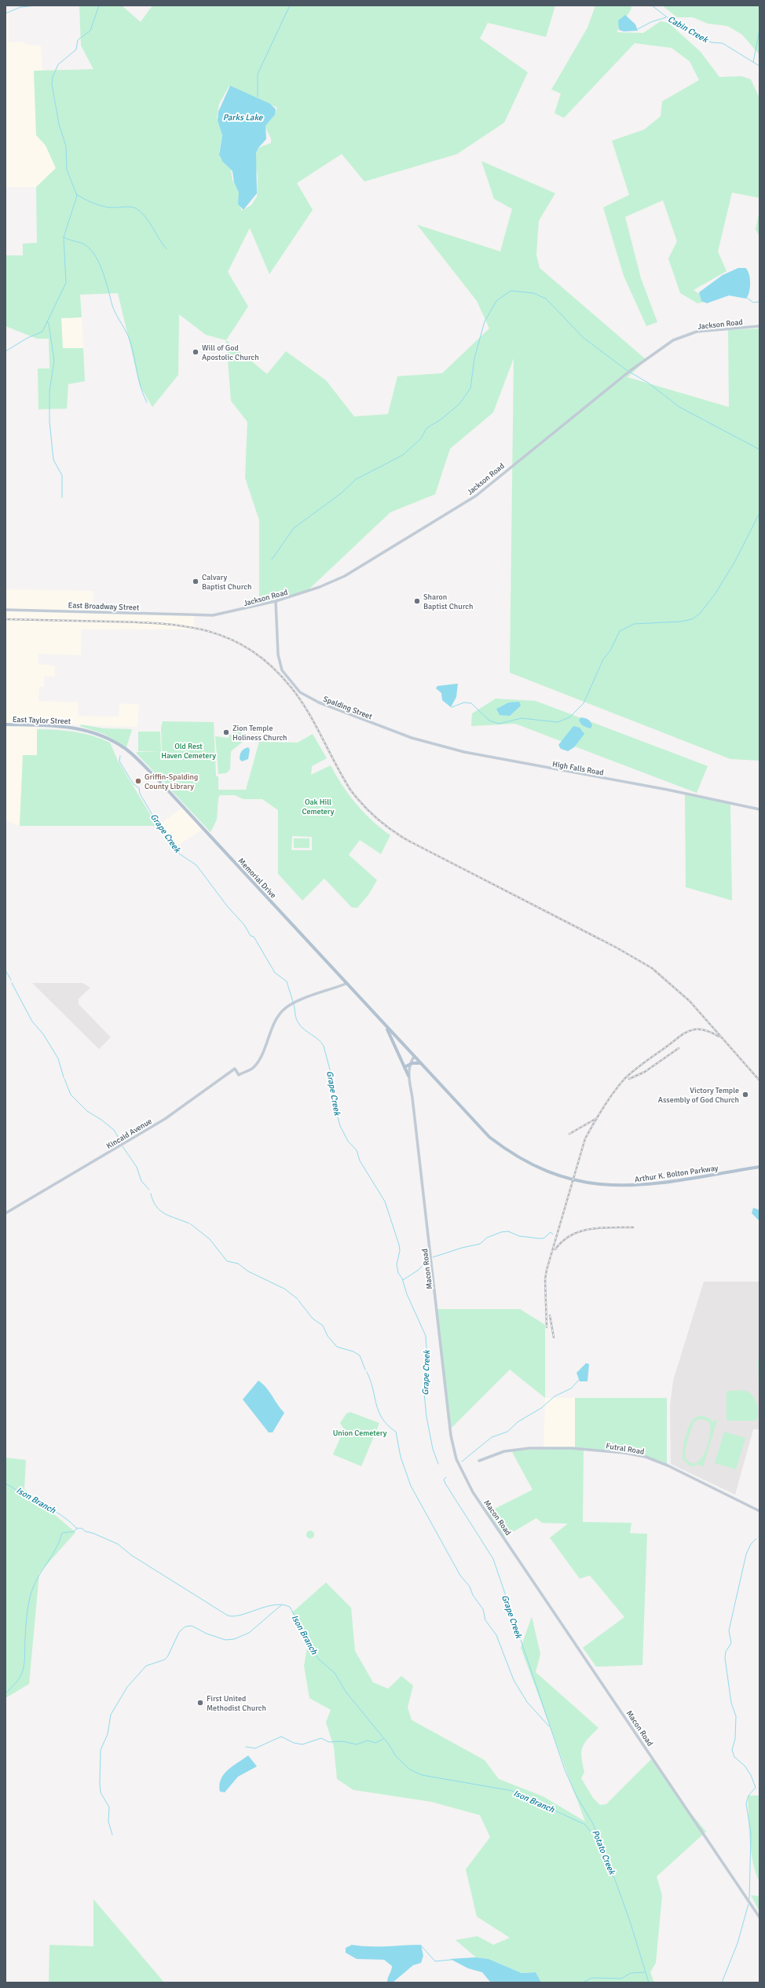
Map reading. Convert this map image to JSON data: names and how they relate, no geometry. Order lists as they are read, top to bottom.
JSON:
{
  "streets": {
    "main road": [
      "Jackson Road",
      "East Broadway Street",
      "Spalding Street",
      "East Taylor Street",
      "High Falls Road",
      "Memorial Drive",
      "Kincaid Avenue",
      "Arthur K. Bolton Parkway",
      "Macon Road",
      "Futral Road"
    ]
  },
  "crossings": [
    ["Jackson Road", "East Broadway Street"],
    ["Jackson Road", "Spalding Street"],
    ["Spalding Street", "High Falls Road"],
    ["East Taylor Street", "Memorial Drive"],
    ["Memorial Drive", "Kincaid Avenue"],
    ["Memorial Drive", "Arthur K. Bolton Parkway"],
    ["Memorial Drive", "Macon Road"],
    ["Arthur K. Bolton Parkway", "Macon Road"]
  ],
  "water": [
    "Cabin Creek",
    "Parks Lake",
    "Grape Creek",
    "Ison Branch",
    "Potato Creek"
  ],
  "parks": ["Old Rest Haven Cemetery", "Oak Hill Cemetery", "Union Cemetery"],
  "places": [
    "Will of God Apostolic Church",
    "Calvary Baptist Church",
    "Sharon Baptist Church",
    "Zion Temple Holiness Church",
    "Griffin-Spalding County Library",
    "Victory Temple Assembly of God Church",
    "First United Methodist Church"
  ]
}
